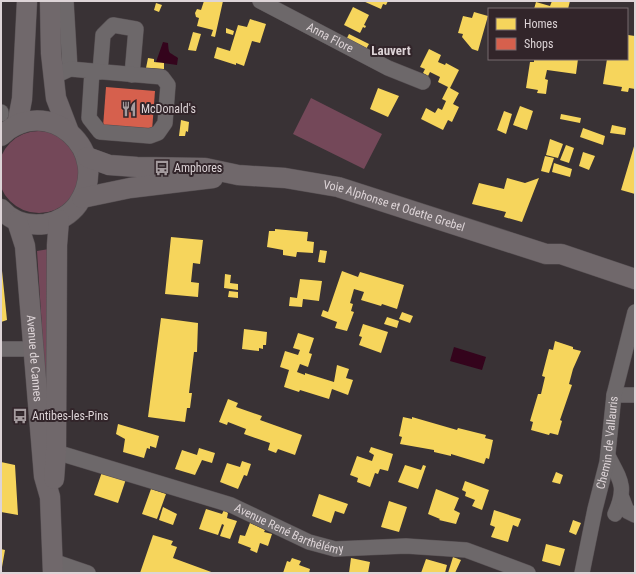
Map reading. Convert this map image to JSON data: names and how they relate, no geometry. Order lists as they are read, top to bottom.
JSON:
{
  "streets": {
    "main road": ["Voie Alphonse et Odette Grebel", "Avenue de Cannes"],
    "street": ["Anna Flore", "Chemin de Vallauris", "Avenue René Barthélémy"]
  },
  "crossings": [
    ["Avenue de Cannes", "Avenue René Barthélémy"]
  ],
  "districts": ["Lauvert"],
  "places": {
    "restaurant": ["McDonald's"],
    "bus stop": ["Amphores", "Antibes-les-Pins"]
  },
  "legend": ["Homes", "Shops"]
}
